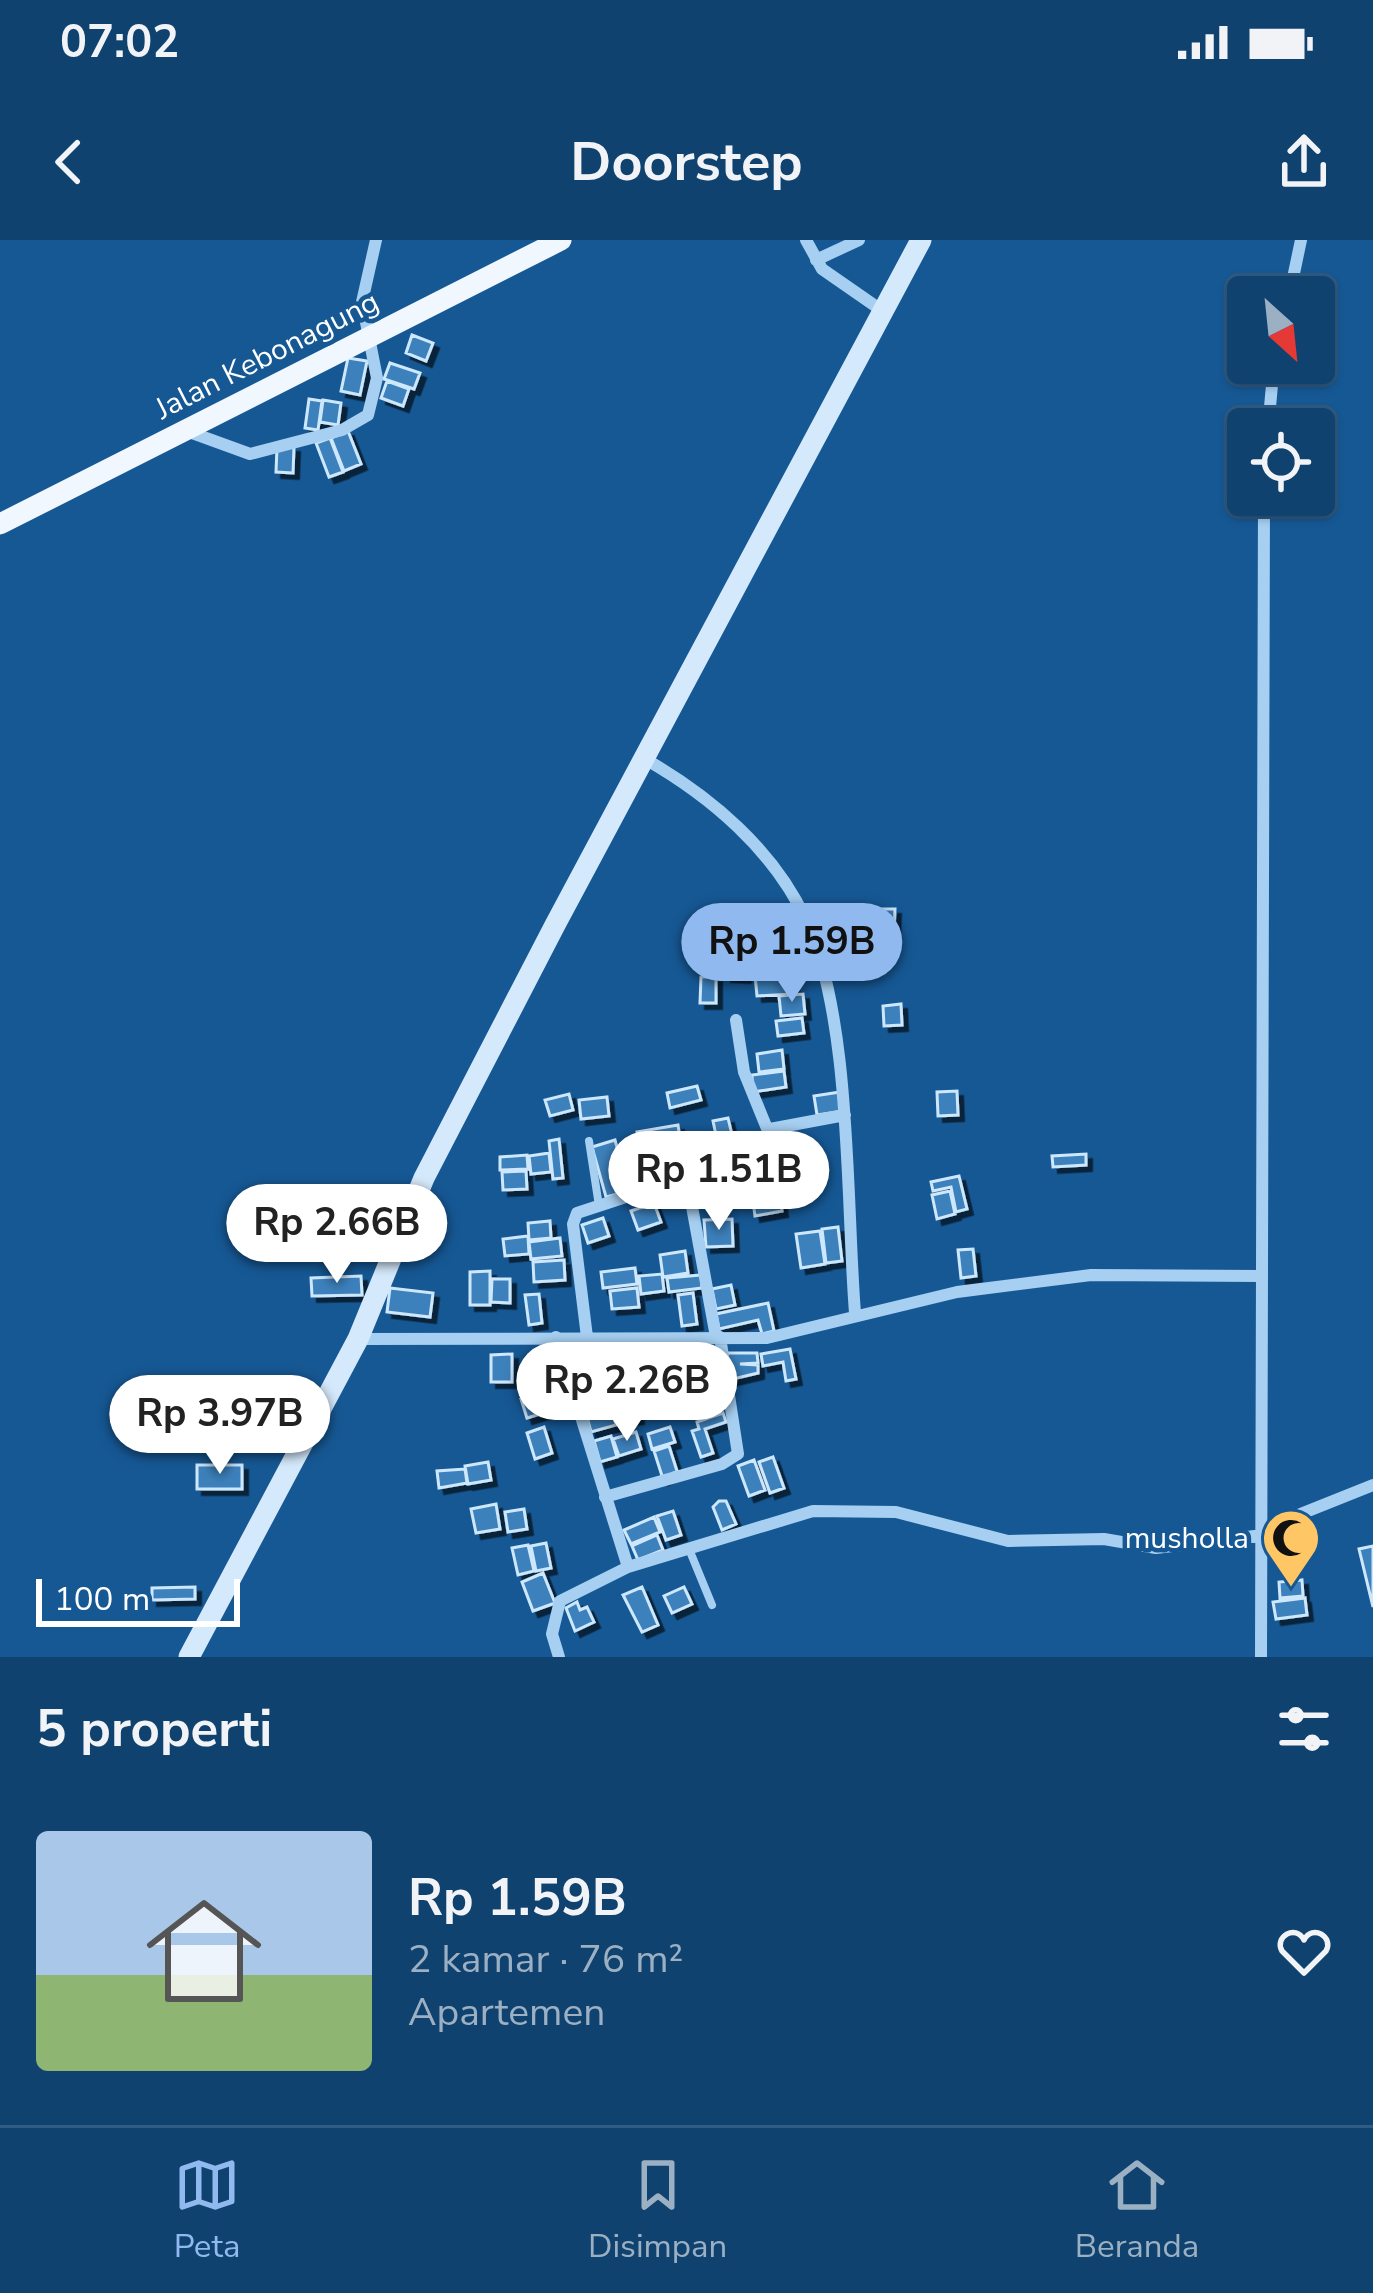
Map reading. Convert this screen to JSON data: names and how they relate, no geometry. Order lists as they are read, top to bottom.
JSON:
{
  "streets": {
    "main road": ["Jalan Kebonagung"]
  },
  "places": {
    "mosque": ["musholla"]
  },
  "scale_bar": "100 m",
  "north": "bottom right",
  "page": {
    "status": "07:02",
    "header": "Doorstep",
    "price": [
      "Rp 1.59B",
      "Rp 1.51B",
      "Rp 2.66B",
      "Rp 2.26B",
      "Rp 3.97B"
    ],
    "scale": "100 m",
    "heading": "5 properti",
    "list": [
      {
        "name": "Rp 1.59B",
        "note": "2 kamar · 76 m² · Apartemen"
      }
    ],
    "tabs": ["Peta", "Disimpan", "Beranda"]
  }
}
